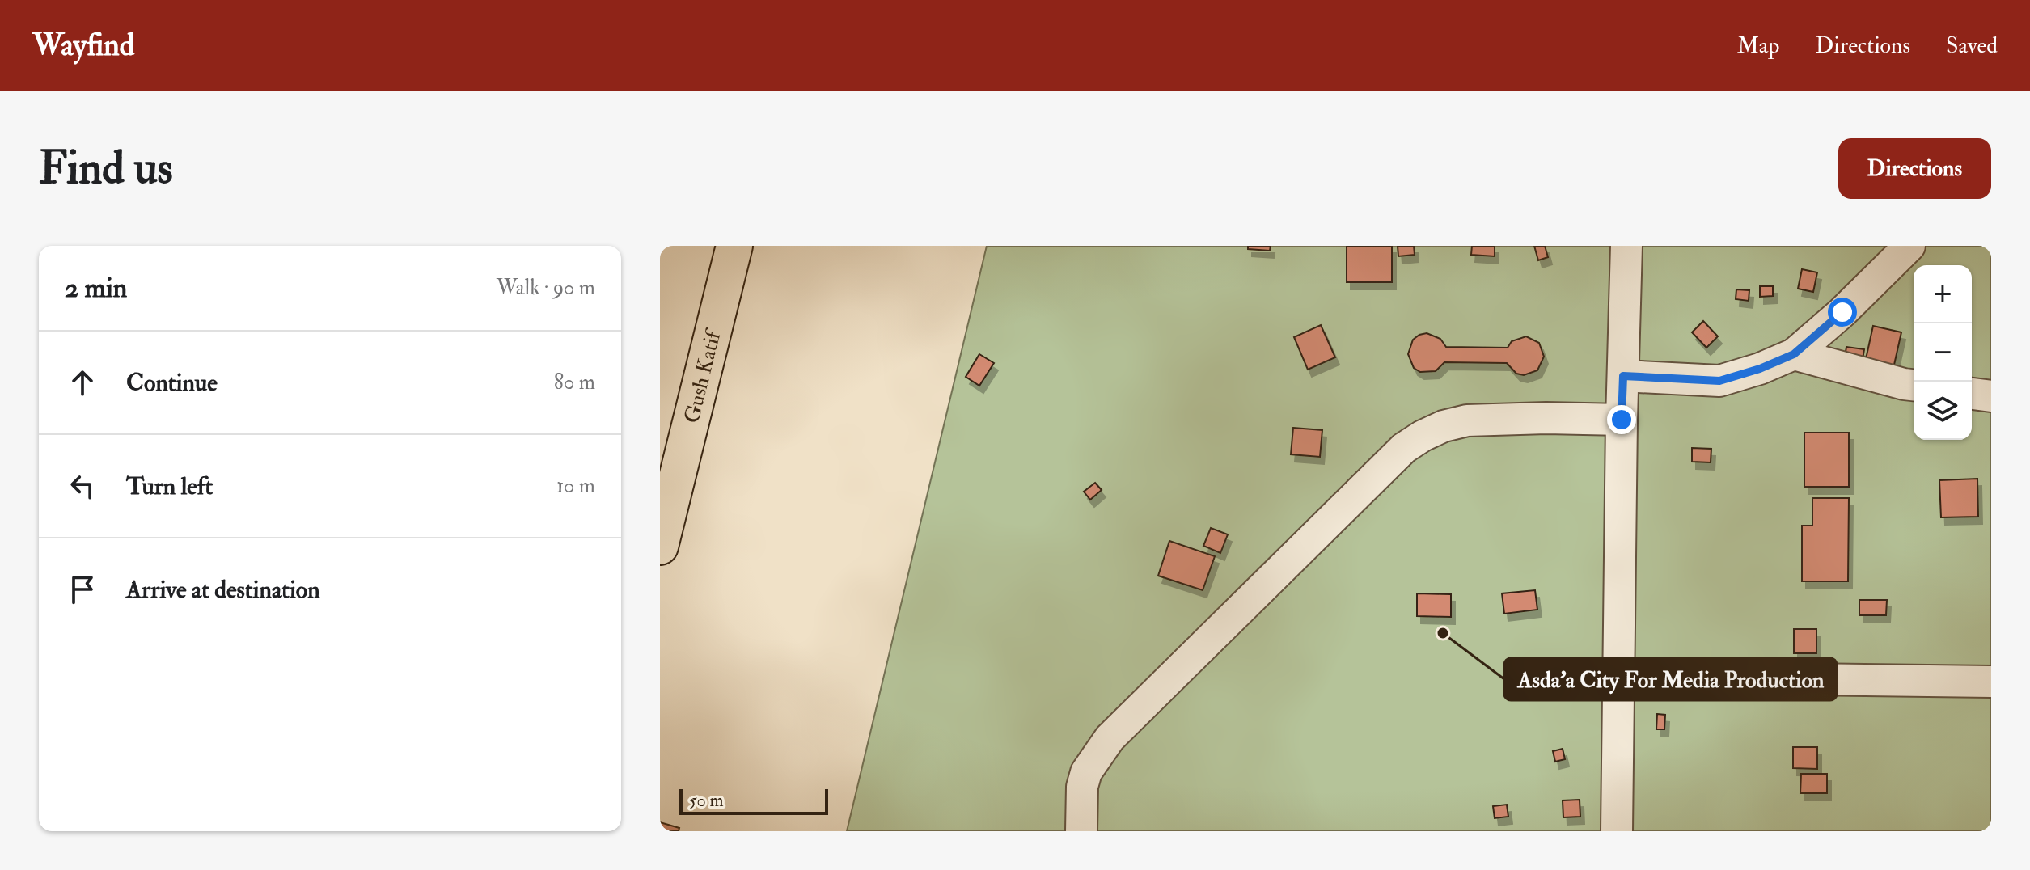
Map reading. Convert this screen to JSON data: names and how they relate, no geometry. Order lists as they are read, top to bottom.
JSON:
{
  "streets": {
    "main road": ["Gush Katif"]
  },
  "places": ["Asda'a City For Media Production"],
  "scale_bar": "50 m",
  "page": {
    "header": "Wayfind",
    "nav": ["Map", "Directions", "Saved"],
    "buttons": "Directions",
    "title": "Find us",
    "heading": ["2 min", "Walk · 90 m"],
    "map_buttons": ["+", "−"],
    "list": [
      ["Continue", "80 m"],
      ["Turn left", "10 m"],
      "Arrive at destination"
    ],
    "scale": "50 m"
  }
}
